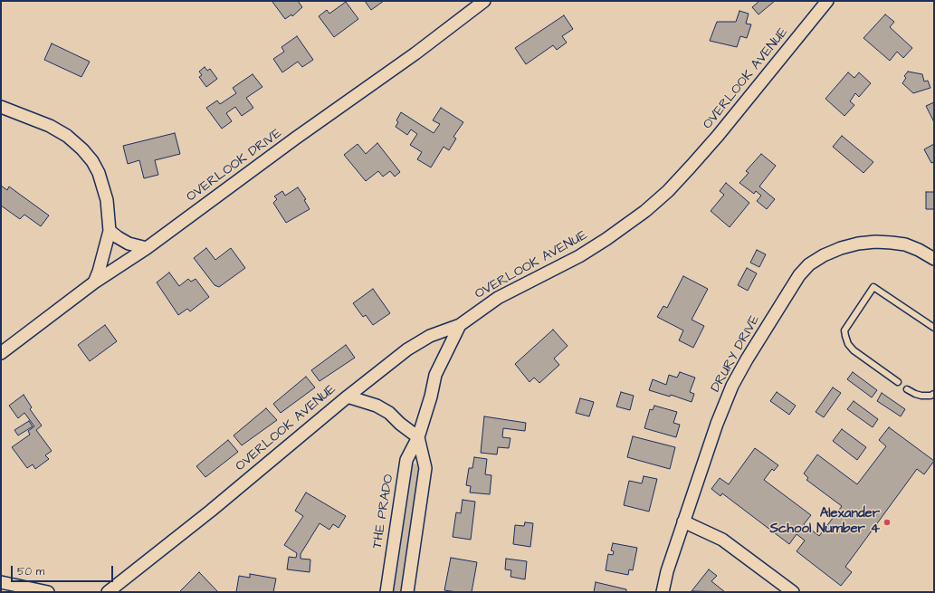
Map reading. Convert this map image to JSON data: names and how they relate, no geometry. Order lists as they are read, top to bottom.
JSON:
{
  "streets": {
    "street": [
      "OVERLOOK AVENUE",
      "OVERLOOK DRIVE",
      "DRURY DRIVE",
      "THE PRADO"
    ]
  },
  "crossings": [
    ["OVERLOOK AVENUE", "THE PRADO"]
  ],
  "places": ["Alexander School Number 4"],
  "scale_bar": "50 m"
}
